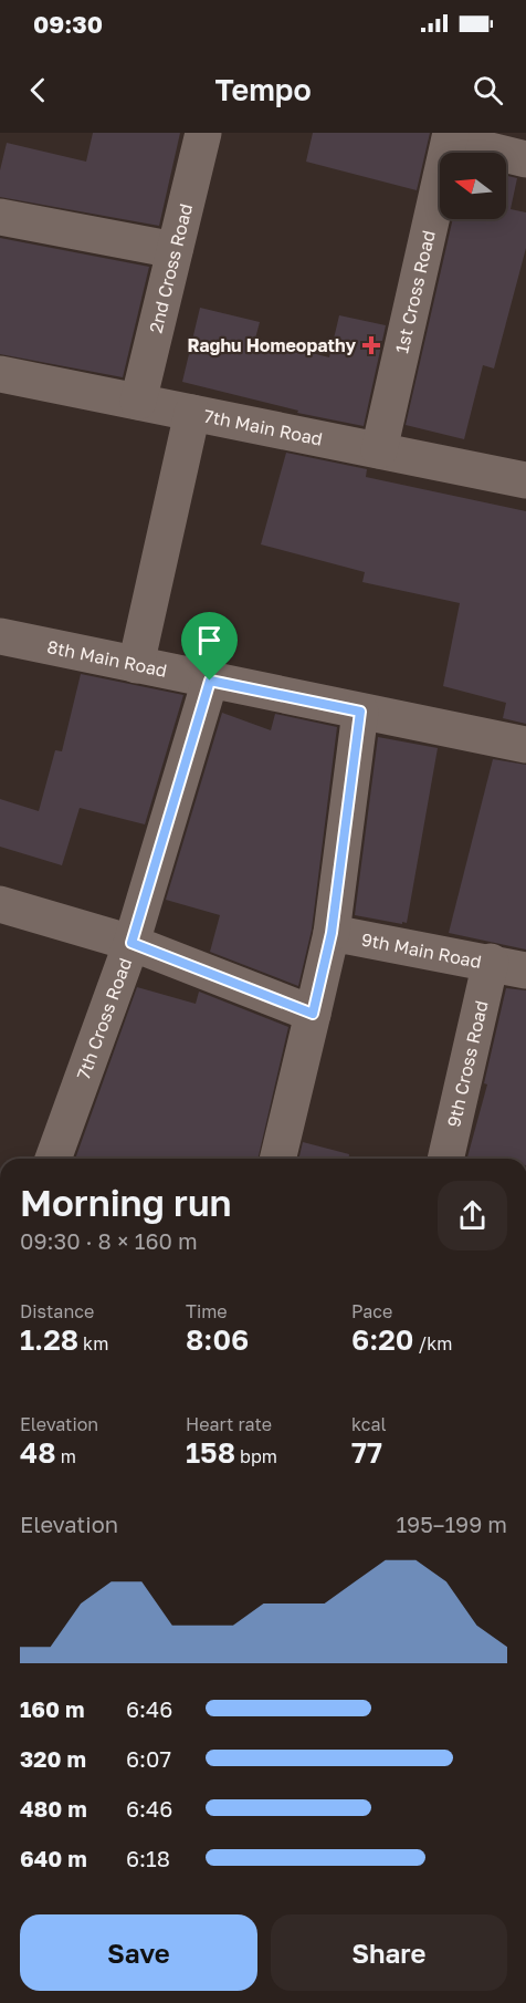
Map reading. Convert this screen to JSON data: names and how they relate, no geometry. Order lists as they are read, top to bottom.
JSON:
{
  "streets": {
    "street": [
      "2nd Cross Road",
      "1st Cross Road",
      "7th Main Road",
      "8th Main Road",
      "9th Main Road",
      "7th Cross Road",
      "9th Cross Road"
    ]
  },
  "crossings": [
    ["2nd Cross Road", "7th Main Road"],
    ["1st Cross Road", "7th Main Road"],
    ["8th Main Road", "7th Cross Road"],
    ["9th Main Road", "9th Cross Road"]
  ],
  "places": {
    "health": ["Raghu Homeopathy"]
  },
  "north": "left",
  "page": {
    "status": "09:30",
    "header": "Tempo",
    "heading": ["Morning run", "09:30 · 8 × 160 m"],
    "stats": [
      ["Distance", "1.28 km"],
      ["Time", "8:06"],
      ["Pace", "6:20 /km"],
      ["Elevation", "48 m"],
      ["Heart rate", "158 bpm"],
      ["kcal", "77"]
    ],
    "chart": ["Elevation", "195–199 m"],
    "list": [
      {
        "name": "160 m",
        "note": "6:46"
      },
      {
        "name": "320 m",
        "note": "6:07"
      },
      {
        "name": "480 m",
        "note": "6:46"
      },
      {
        "name": "640 m",
        "note": "6:18"
      }
    ],
    "buttons": ["Save", "Share"]
  }
}
